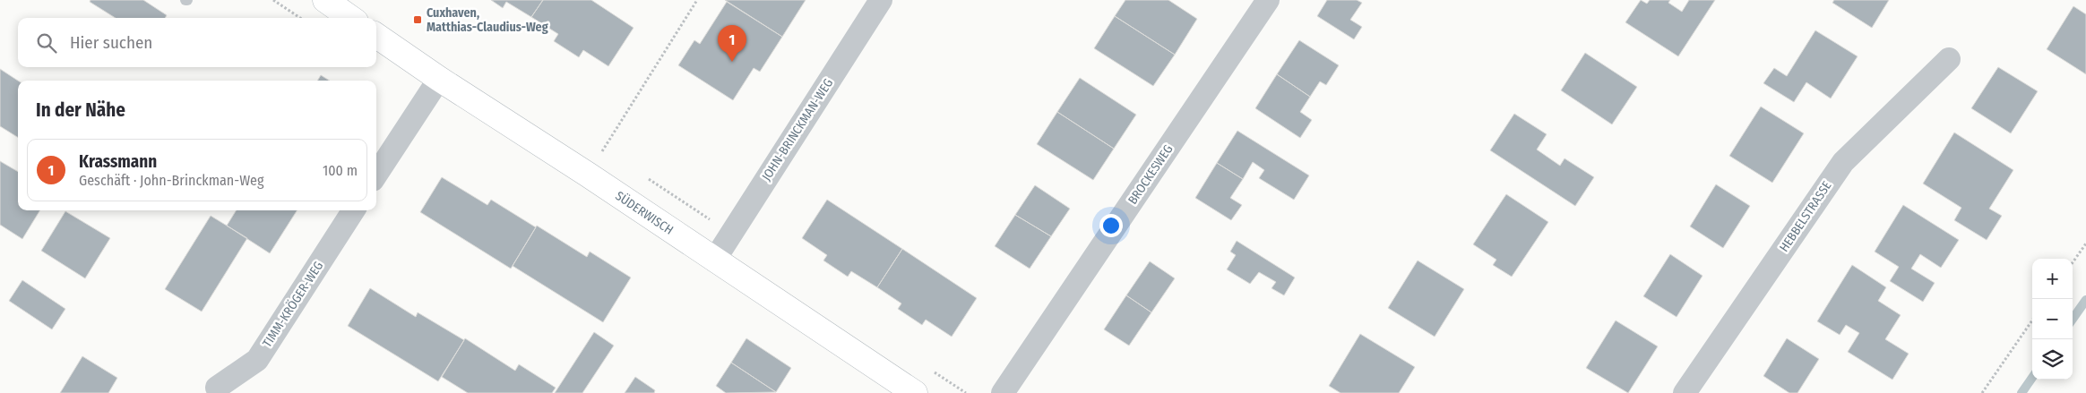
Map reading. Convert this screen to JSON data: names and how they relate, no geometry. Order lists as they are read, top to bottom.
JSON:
{
  "streets": {
    "street": [
      "JOHN-BRINCKMAN-WEG",
      "BROCKESWEG",
      "SÜDERWISCH",
      "HEBBELSTRASSE",
      "TIMM-KRÖGER-WEG"
    ]
  },
  "crossings": [
    ["JOHN-BRINCKMAN-WEG", "SÜDERWISCH"]
  ],
  "places": {
    "transit": ["Cuxhaven, Matthias-Claudius-Weg"]
  },
  "page": {
    "search": "Hier suchen",
    "pins": "1",
    "heading": "In der Nähe",
    "list": [
      {
        "mark": "1",
        "name": "Krassmann",
        "note": "Geschäft · John-Brinckman-Weg",
        "value": "100 m"
      }
    ],
    "map_buttons": ["+", "−"]
  }
}
